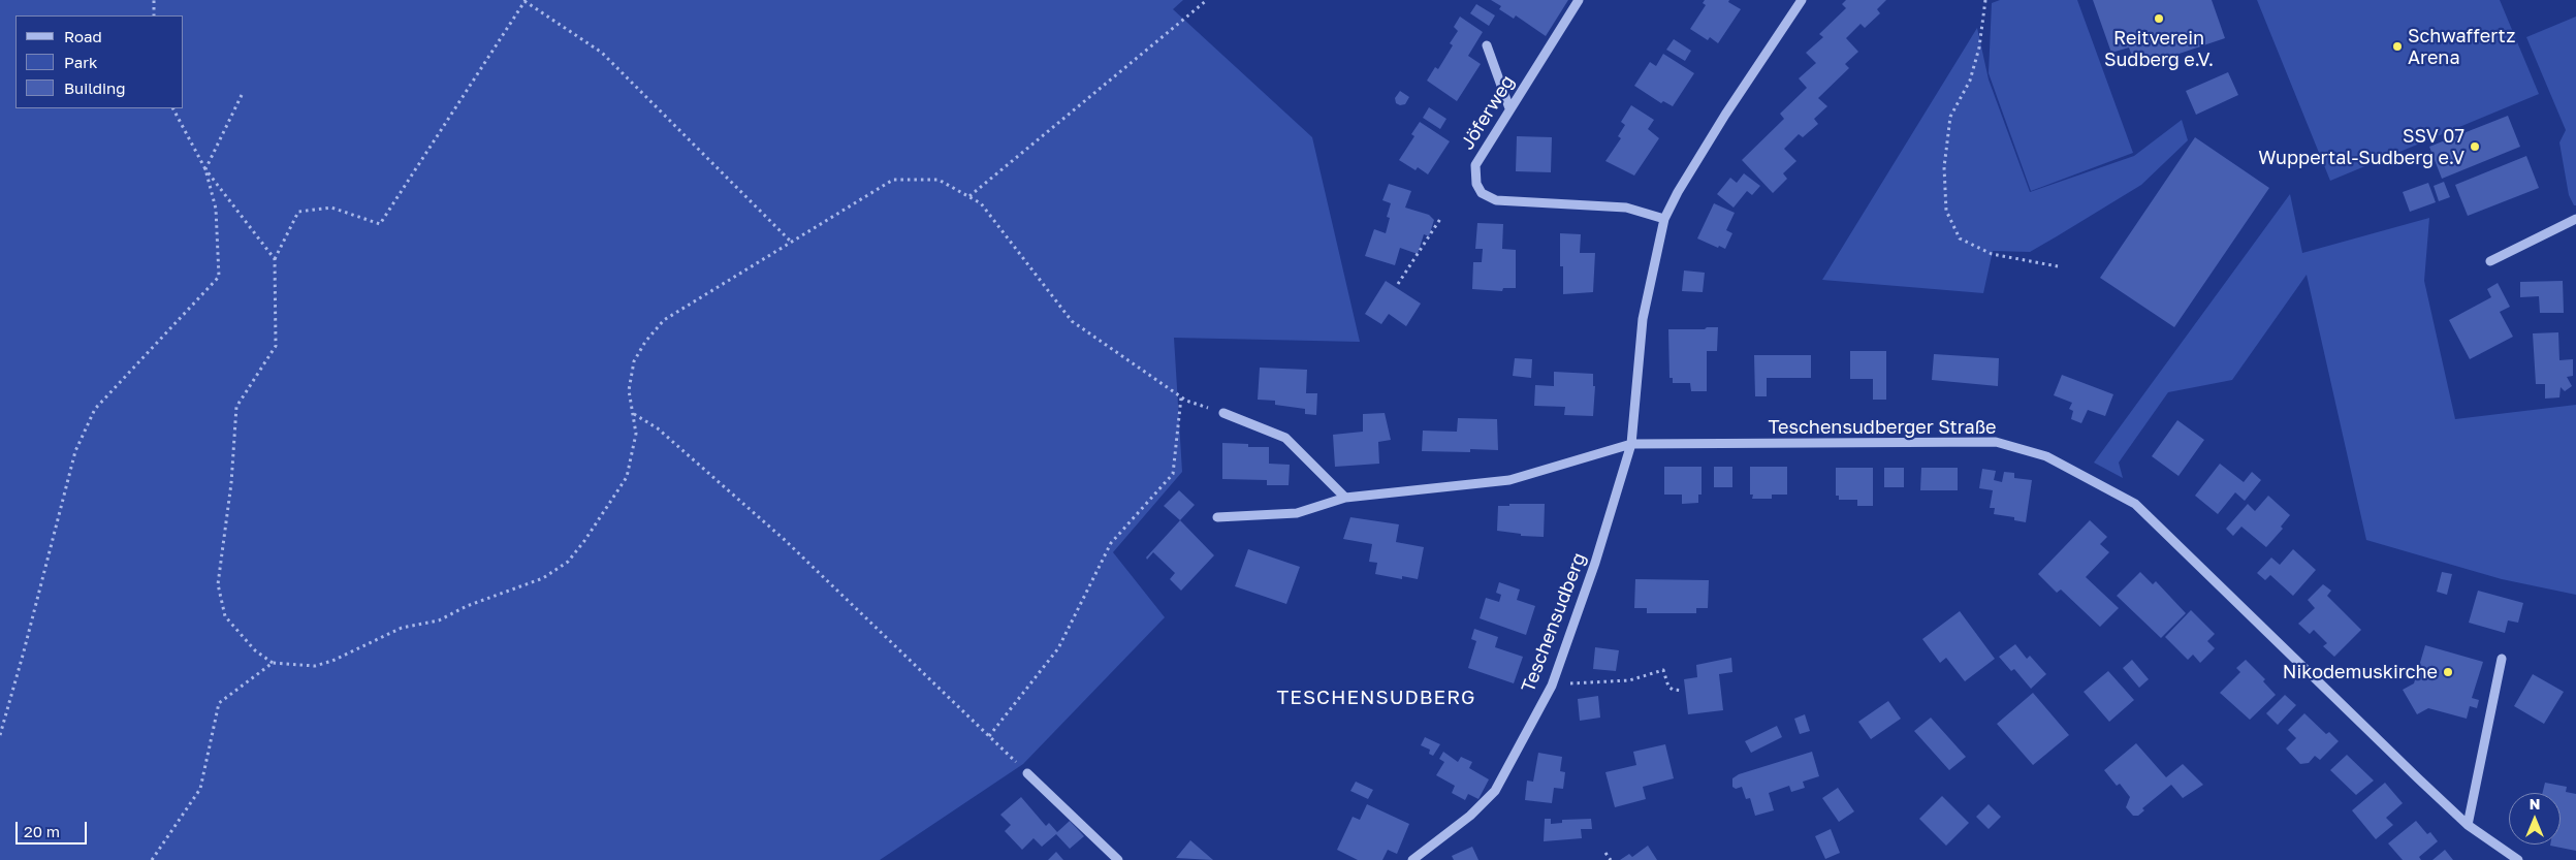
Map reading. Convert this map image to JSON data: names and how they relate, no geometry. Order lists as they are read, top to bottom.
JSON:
{
  "streets": {
    "street": ["Jöferweg", "Teschensudberger Straße", "Teschensudberg"]
  },
  "crossings": [
    ["Teschensudberger Straße", "Teschensudberg"]
  ],
  "districts": ["TESCHENSUDBERG"],
  "places": [
    "Reitverein Sudberg e.V.",
    "Schwaffertz Arena",
    "SSV 07 Wuppertal-Sudberg e.V",
    "Nikodemuskirche"
  ],
  "legend": ["Road", "Park", "Building"],
  "scale_bar": "20 m",
  "north": "top"
}
